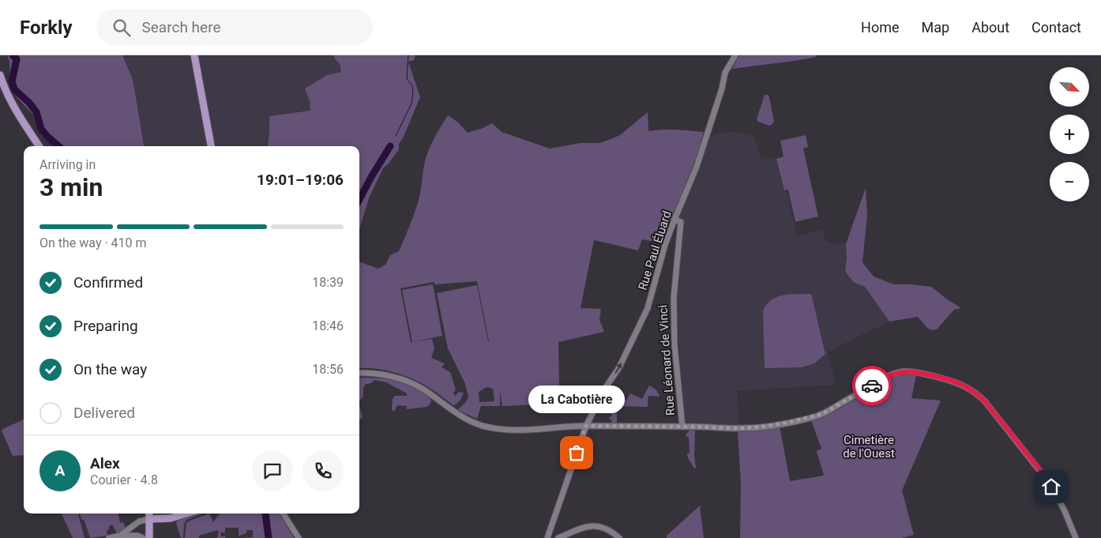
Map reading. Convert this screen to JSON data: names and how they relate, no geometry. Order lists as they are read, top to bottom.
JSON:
{
  "streets": {
    "street": ["Rue Paul Éluard", "Rue Léonard de Vinci"]
  },
  "crossings": [
    ["Rue Paul Éluard", "Rue Léonard de Vinci"]
  ],
  "one_way": ["Rue Paul Éluard"],
  "parks": ["Cimetière de l'Ouest"],
  "places": ["La Cabotière"],
  "north": "bottom right",
  "page": {
    "header": "Forkly",
    "search": "Search here",
    "nav": [
      "Home",
      "Map",
      "About",
      "Contact"
    ],
    "map_buttons": ["+", "−"],
    "heading": ["3 min", "Arriving in", "19:01–19:06"],
    "panel": ["Alex", "Courier · 4.8"],
    "bar": "On the way · 410 m",
    "list": [
      ["Confirmed", "18:39"],
      ["Preparing", "18:46"],
      ["On the way", "18:56"],
      "Delivered"
    ],
    "bubble": "La Cabotière",
    "round": "A"
  }
}
